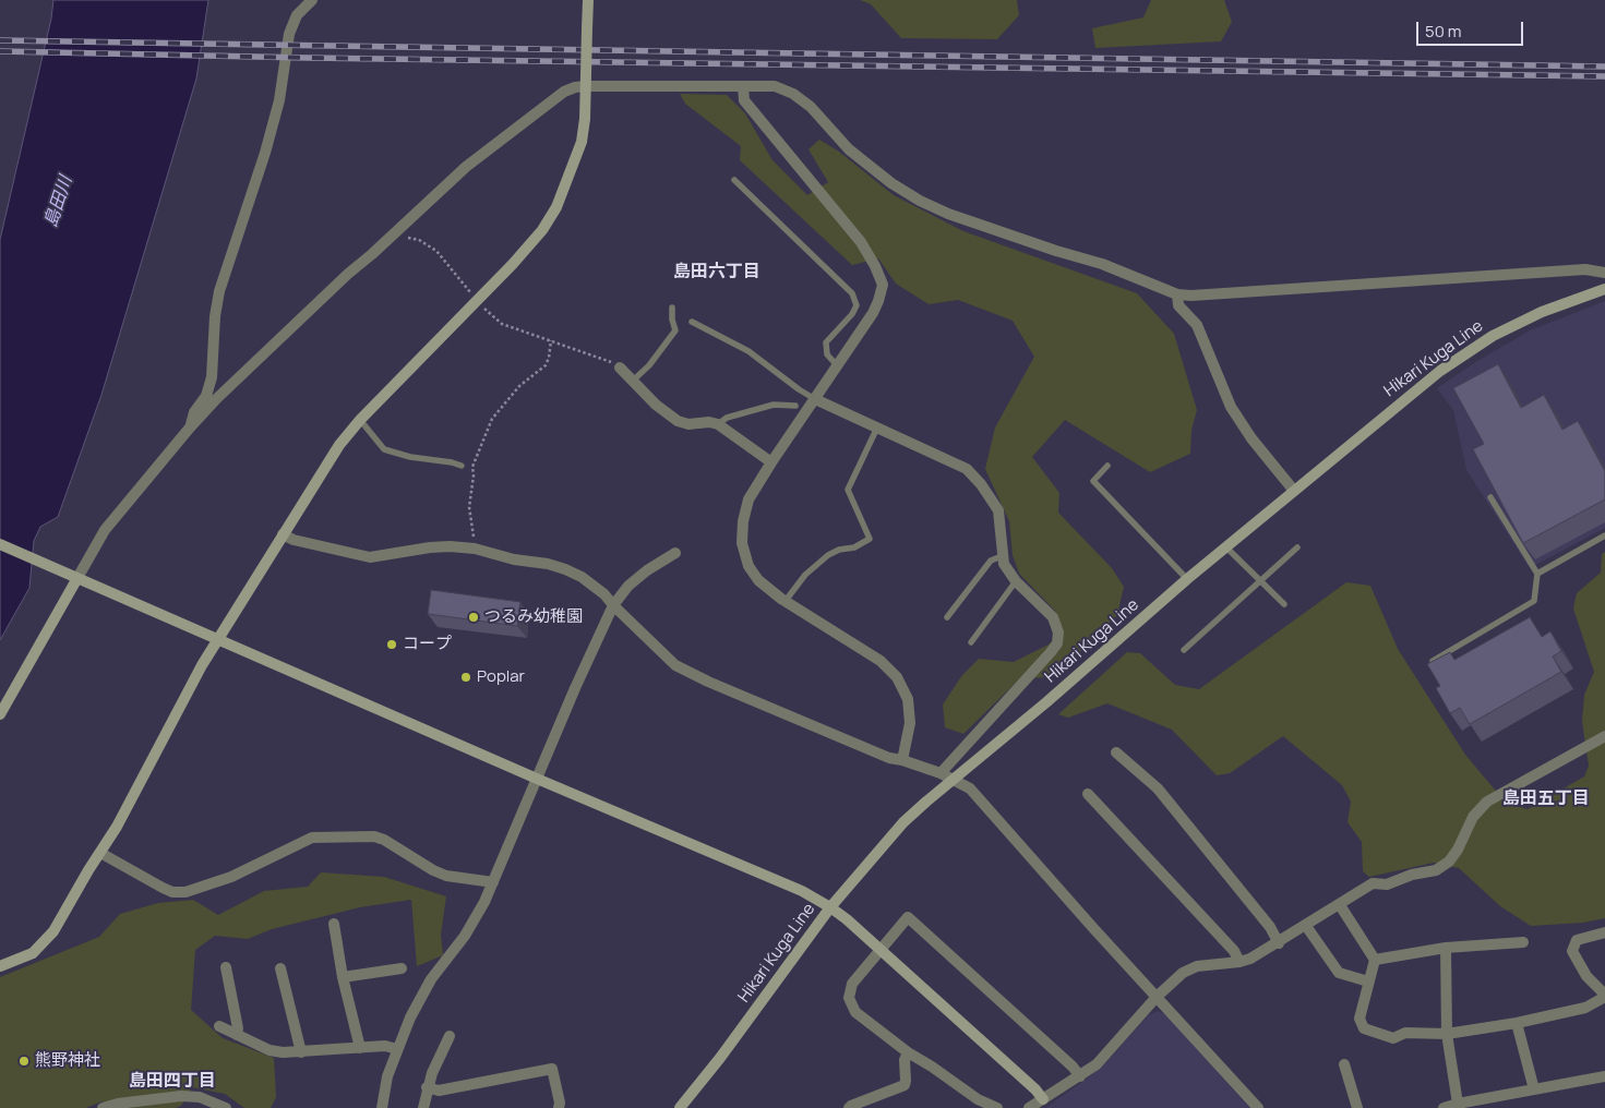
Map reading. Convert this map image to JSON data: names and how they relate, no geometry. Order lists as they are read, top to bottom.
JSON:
{
  "streets": {
    "street": ["Hikari Kuga Line"]
  },
  "districts": ["島田六丁目", "島田五丁目", "島田四丁目"],
  "water": ["島田川"],
  "places": [
    "つるみ幼稚園",
    "コープ",
    "Poplar",
    "熊野神社"
  ],
  "scale_bar": "50 m"
}
